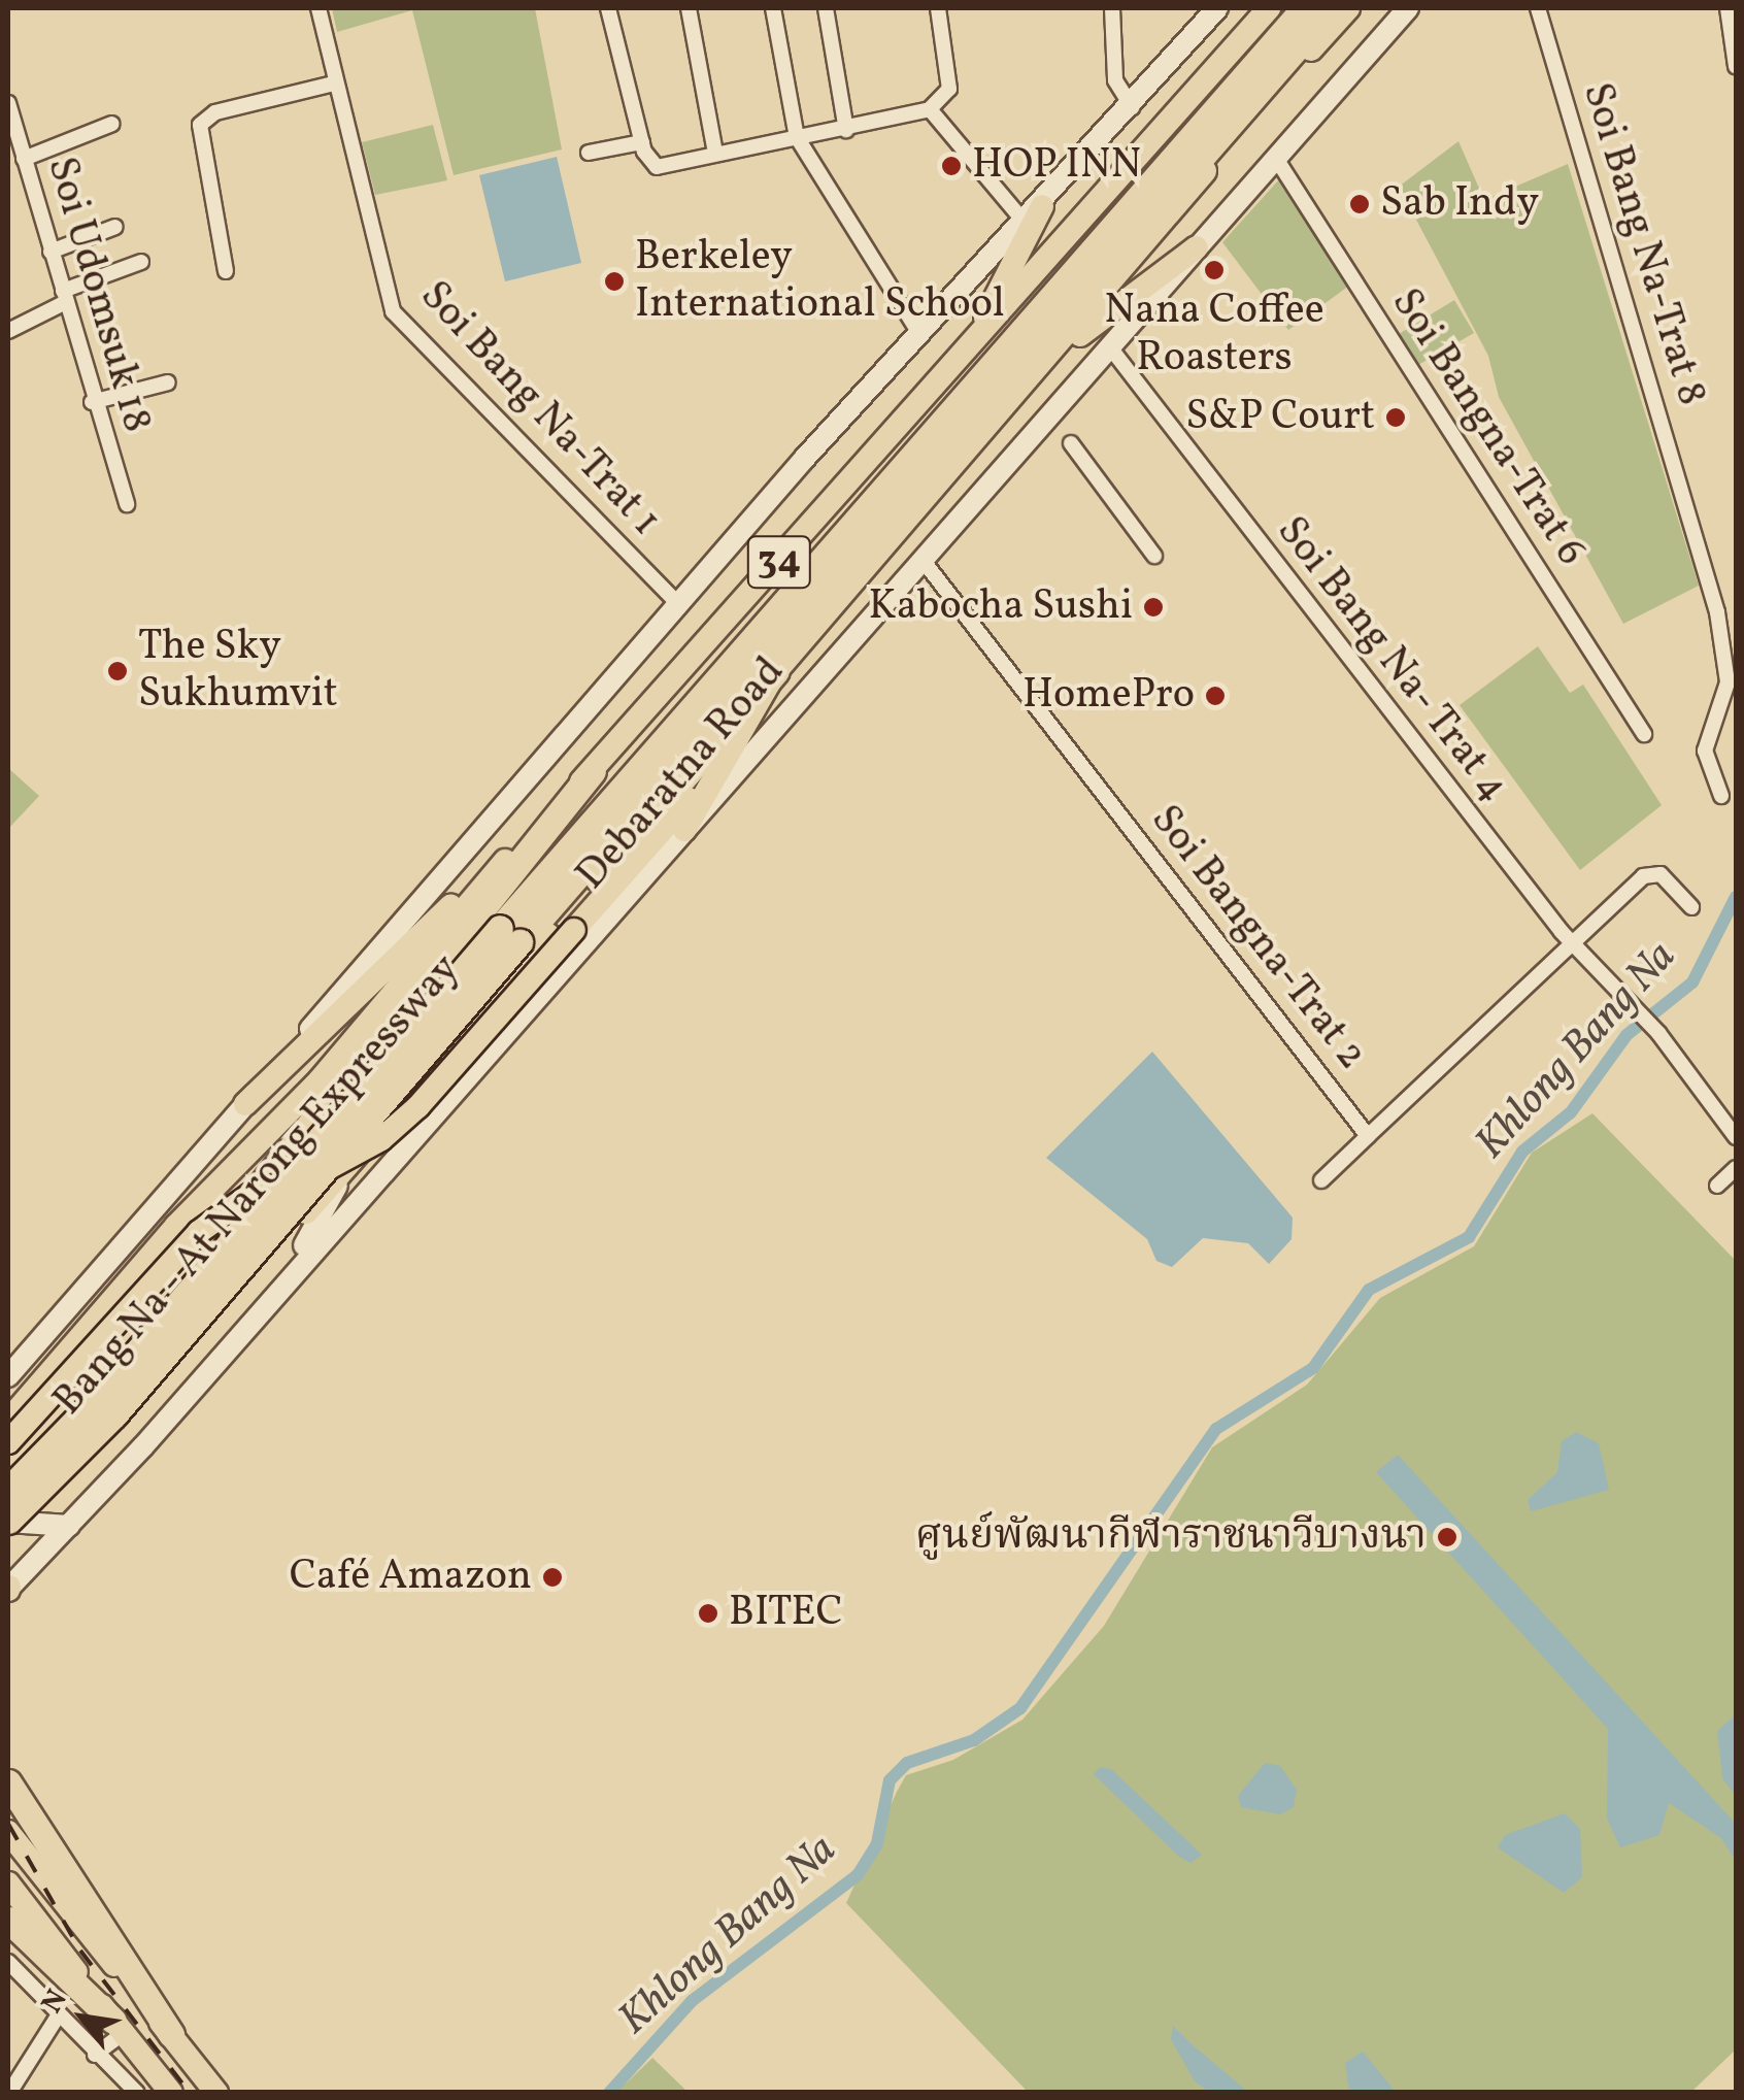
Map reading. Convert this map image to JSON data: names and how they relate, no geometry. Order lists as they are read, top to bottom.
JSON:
{
  "streets": {
    "highway": ["34", "Debaratna Road", "Bang Na - At Narong Expressway"],
    "street": [
      "Soi Bang Na-Trat 8",
      "Soi Udomsuk 18",
      "Soi Bang Na-Trat 1",
      "Soi Bangna-Trat 6",
      "Soi Bang Na- Trat 4",
      "Soi Bangna-Trat 2"
    ]
  },
  "crossings": [
    ["Soi Bang Na-Trat 1", "34"],
    ["Soi Bangna-Trat 6", "Debaratna Road"],
    ["Soi Bang Na- Trat 4", "Debaratna Road"],
    ["Soi Bang Na- Trat 4", "Soi Bangna-Trat 2"],
    ["Debaratna Road", "Soi Bangna-Trat 2"]
  ],
  "water": ["Khlong Bang Na"],
  "places": [
    "HOP INN",
    "Sab Indy",
    "Nana Coffee Roasters",
    "Berkeley International School",
    "S&P Court",
    "Kabocha Sushi",
    "The Sky Sukhumvit",
    "HomePro",
    "ศูนย์พัฒนากีฬาราชนาวีบางนา",
    "Café Amazon",
    "BITEC"
  ],
  "north": "top left"
}
